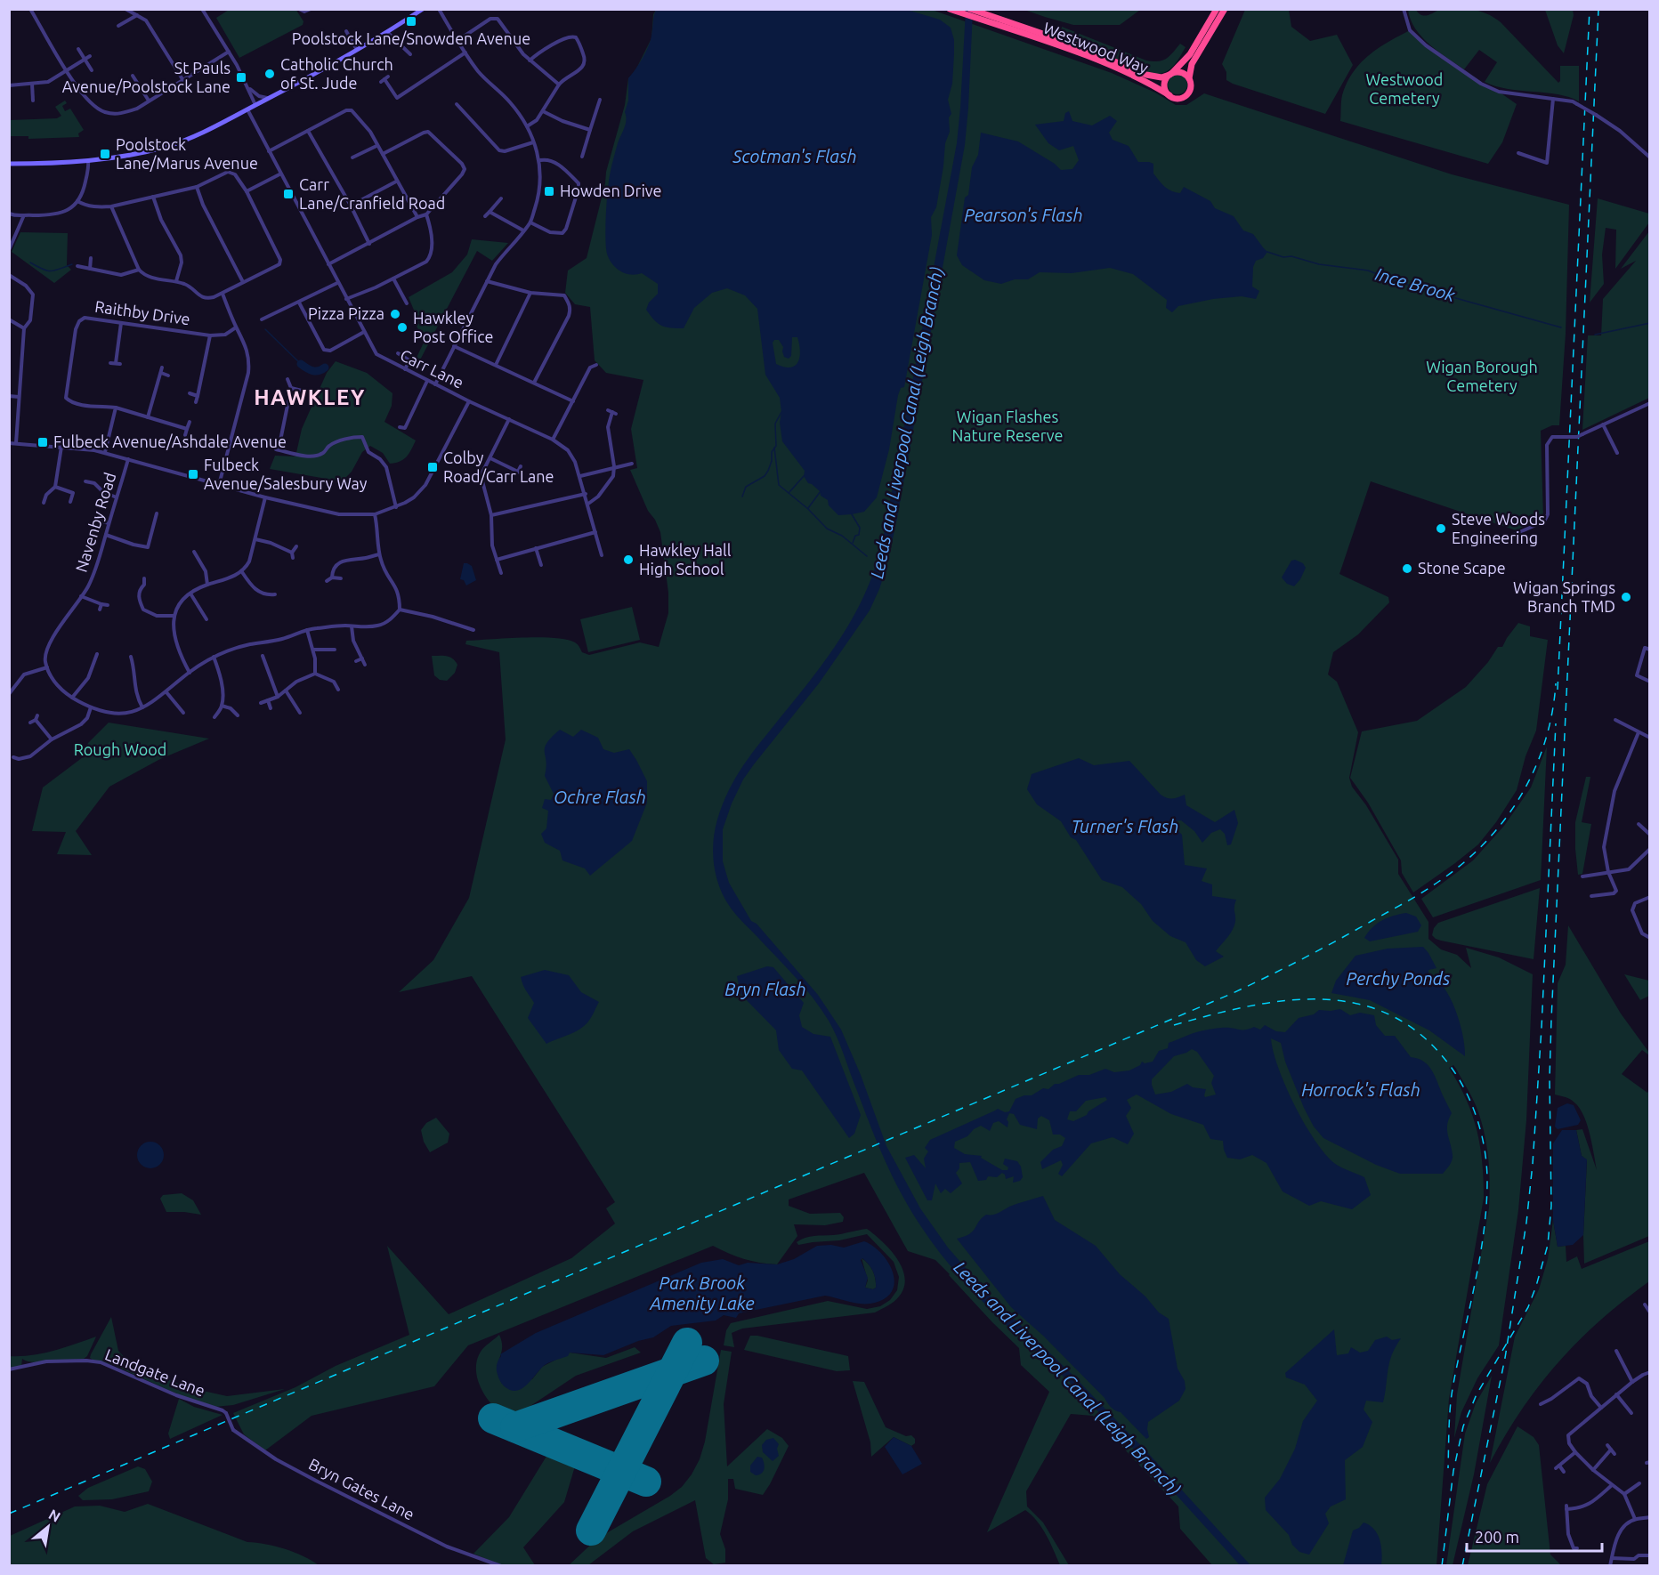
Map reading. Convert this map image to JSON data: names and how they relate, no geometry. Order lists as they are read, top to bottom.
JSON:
{
  "streets": {
    "highway": ["Westwood Way"],
    "street": [
      "Raithby Drive",
      "Carr Lane",
      "Navenby Road",
      "Landgate Lane",
      "Bryn Gates Lane"
    ]
  },
  "crossings": [
    ["Landgate Lane", "Bryn Gates Lane"]
  ],
  "districts": ["HAWKLEY"],
  "water": [
    "Scotman's Flash",
    "Pearson's Flash",
    "Ince Brook",
    "Leeds and Liverpool Canal (Leigh Branch)",
    "Ochre Flash",
    "Turner's Flash",
    "Perchy Ponds",
    "Bryn Flash",
    "Horrock's Flash",
    "Park Brook Amenity Lake"
  ],
  "parks": [
    "Westwood Cemetery",
    "Wigan Borough Cemetery",
    "Wigan Flashes Nature Reserve",
    "Rough Wood"
  ],
  "places": {
    "transit": [
      "Poolstock Lane/Snowden Avenue",
      "St Pauls Avenue/Poolstock Lane",
      "Poolstock Lane/Marus Avenue",
      "Howden Drive",
      "Carr Lane/Cranfield Road",
      "Fulbeck Avenue/Ashdale Avenue",
      "Colby Road/Carr Lane",
      "Fulbeck Avenue/Salesbury Way"
    ],
    "other": [
      "Catholic Church of St. Jude",
      "Pizza Pizza",
      "Hawkley Post Office",
      "Steve Woods Engineering",
      "Hawkley Hall High School",
      "Stone Scape",
      "Wigan Springs Branch TMD"
    ]
  },
  "scale_bar": "200 m",
  "north": "top right"
}
